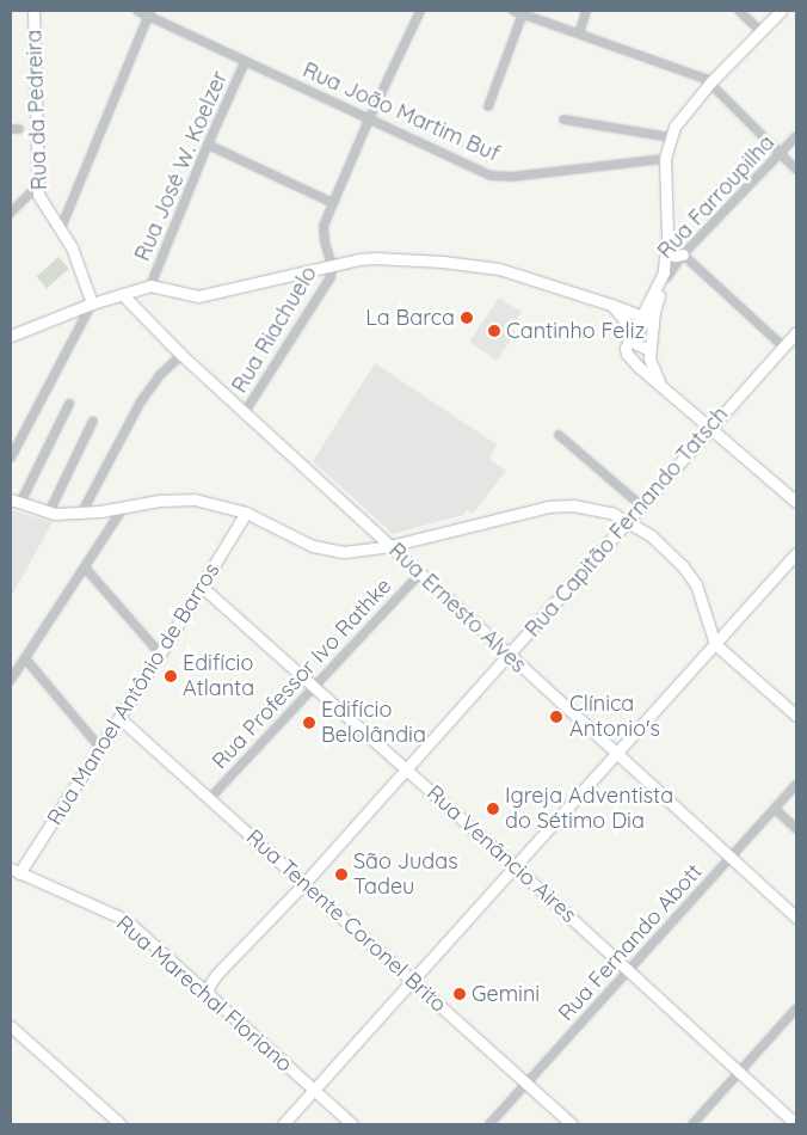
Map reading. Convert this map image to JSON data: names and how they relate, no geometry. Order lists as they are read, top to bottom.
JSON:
{
  "streets": {
    "main road": [
      "Rua da Pedreira",
      "Rua Capitão Fernando Tatsch",
      "Rua Ernesto Alves",
      "Rua Manoel Antônio de Barros",
      "Rua Venâncio Aires",
      "Rua Tenente Coronel Brito",
      "Rua Marechal Floriano"
    ],
    "street": [
      "Rua João Martim Buf",
      "Rua José W. Koelzer",
      "Rua Farroupilha",
      "Rua Riachuelo",
      "Rua Professor Ivo Rathke",
      "Rua Fernando Abott"
    ]
  },
  "crossings": [
    ["Rua João Martim Buf", "Rua José W. Koelzer"],
    ["Rua Riachuelo", "Rua Ernesto Alves"],
    ["Rua Capitão Fernando Tatsch", "Rua Ernesto Alves"],
    ["Rua Capitão Fernando Tatsch", "Rua Venâncio Aires"],
    ["Rua Capitão Fernando Tatsch", "Rua Tenente Coronel Brito"],
    ["Rua Capitão Fernando Tatsch", "Rua Marechal Floriano"],
    ["Rua Ernesto Alves", "Rua Professor Ivo Rathke"],
    ["Rua Ernesto Alves", "Rua Fernando Abott"],
    ["Rua Professor Ivo Rathke", "Rua Venâncio Aires"],
    ["Rua Professor Ivo Rathke", "Rua Tenente Coronel Brito"],
    ["Rua Manoel Antônio de Barros", "Rua Venâncio Aires"],
    ["Rua Manoel Antônio de Barros", "Rua Tenente Coronel Brito"],
    ["Rua Manoel Antônio de Barros", "Rua Marechal Floriano"],
    ["Rua Venâncio Aires", "Rua Fernando Abott"],
    ["Rua Tenente Coronel Brito", "Rua Fernando Abott"]
  ],
  "places": [
    "La Barca",
    "Cantinho Feliz",
    "Edifício Atlanta",
    "Clínica Antonio's",
    "Edifício Belolândia",
    "Igreja Adventista do Sétimo Dia",
    "São Judas Tadeu",
    "Gemini"
  ]
}
